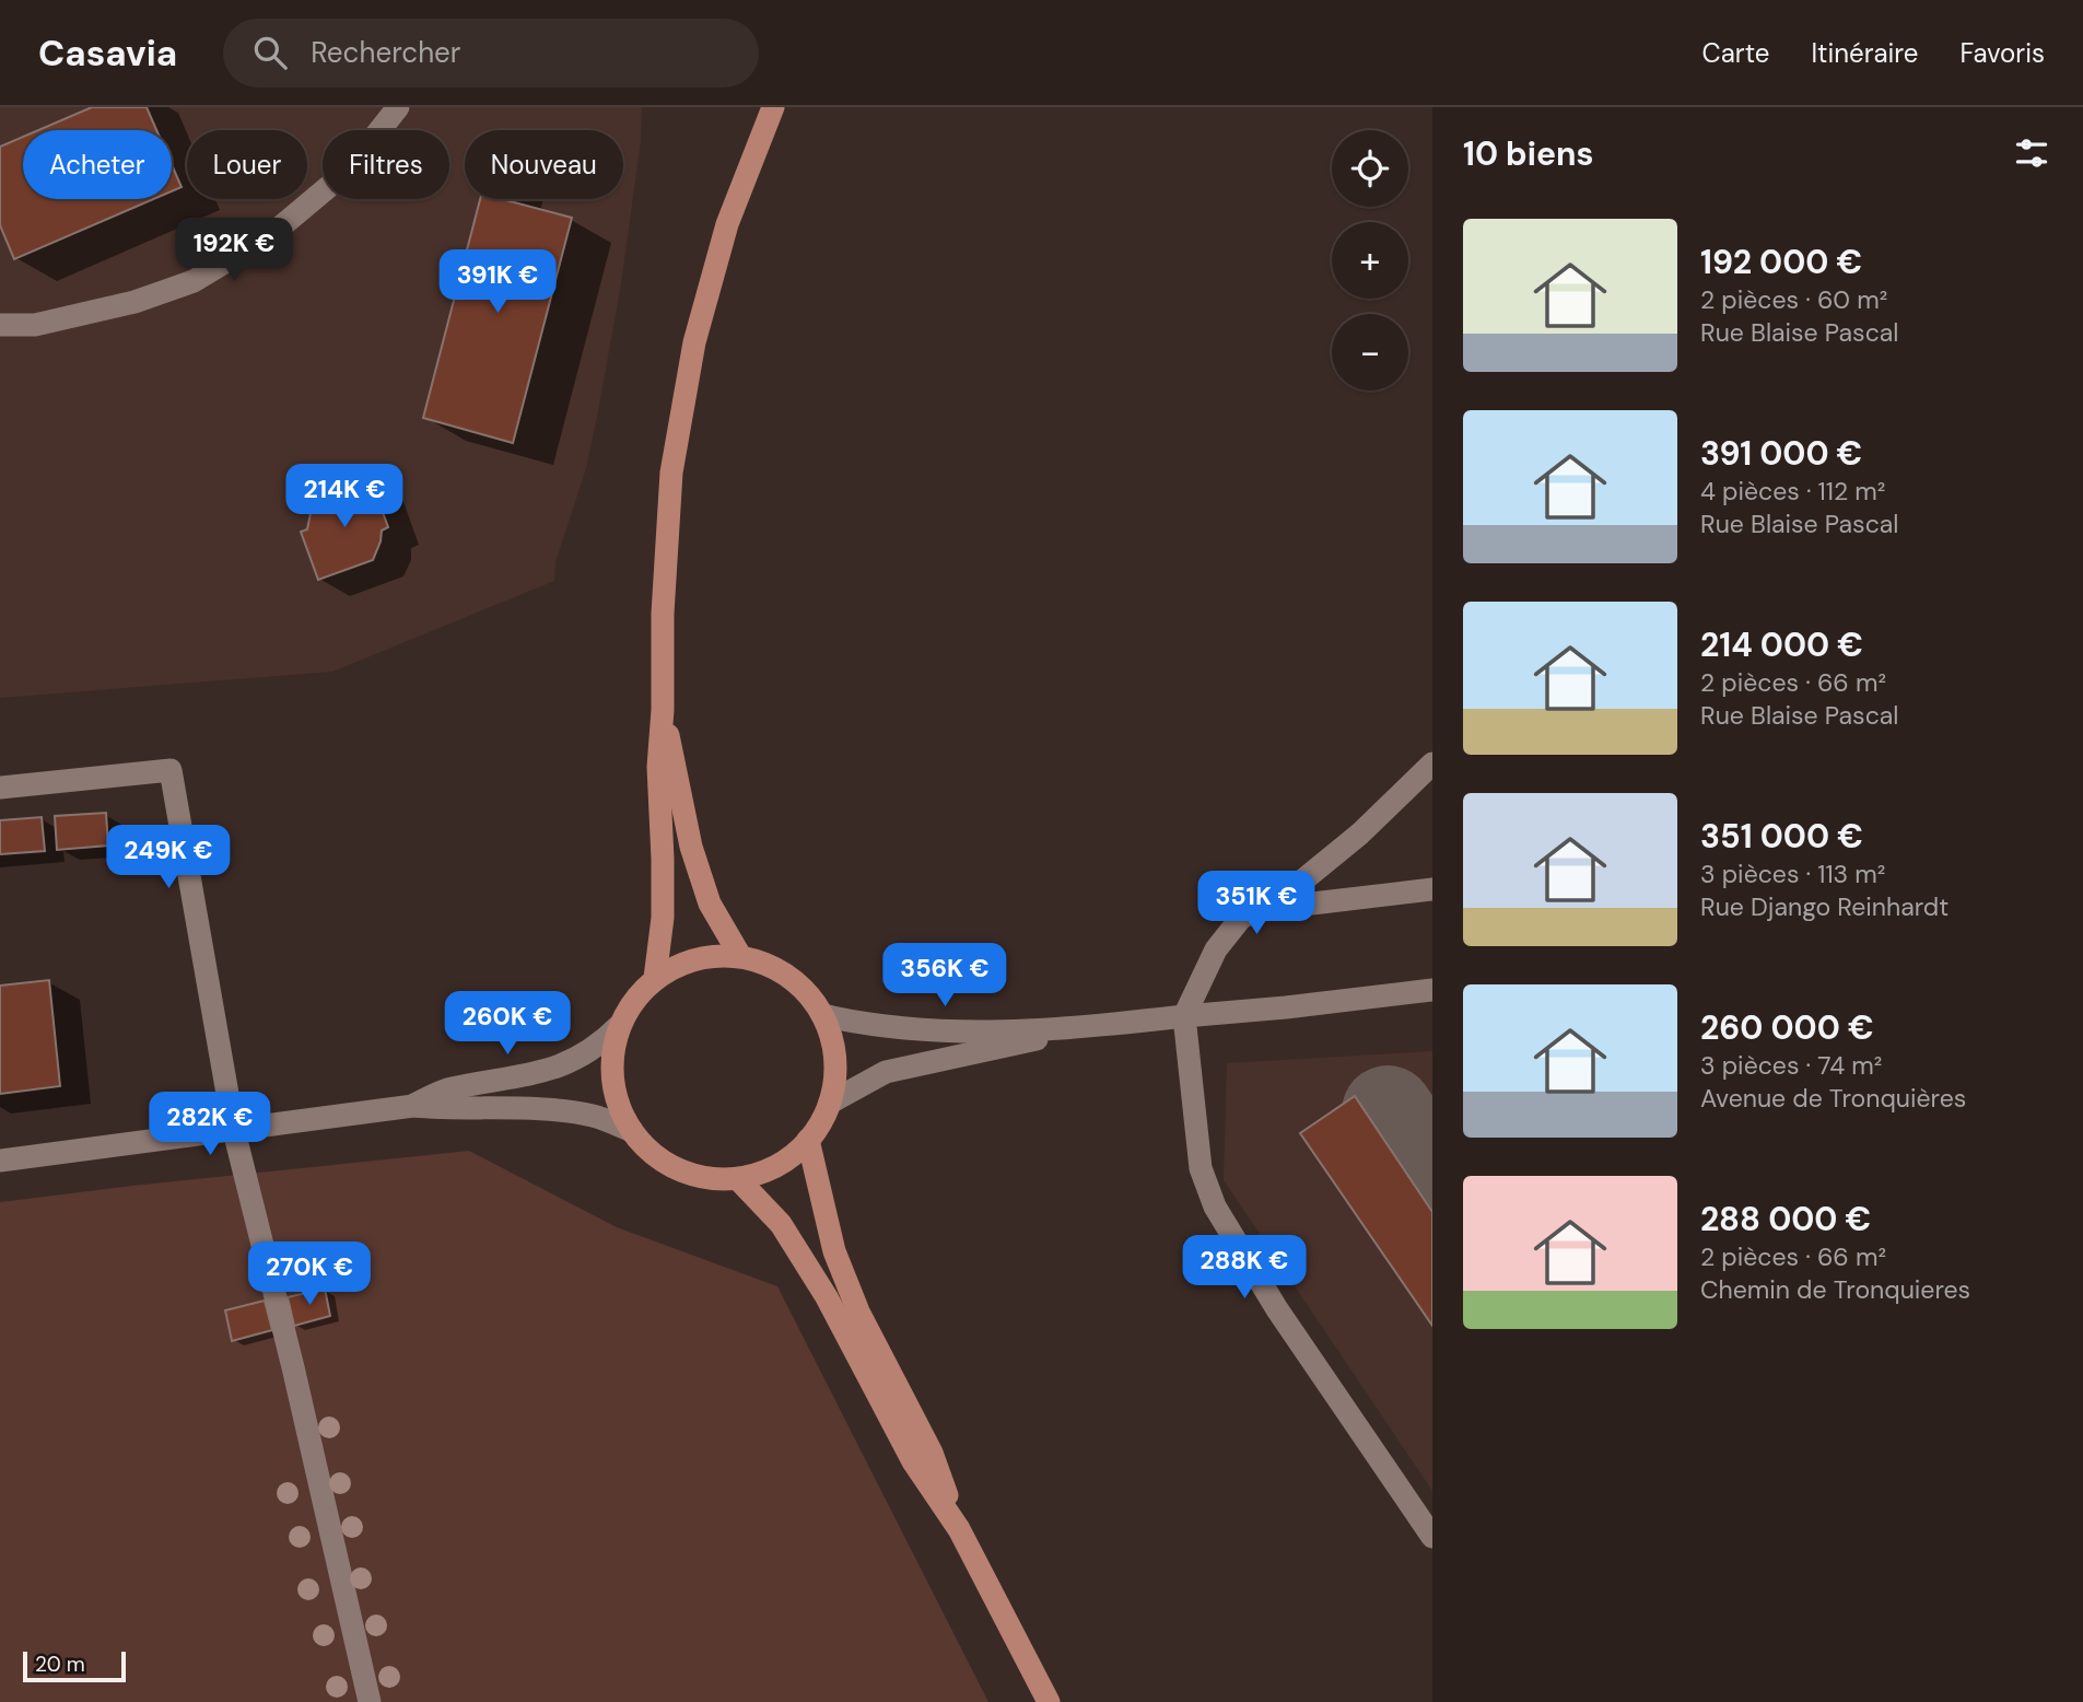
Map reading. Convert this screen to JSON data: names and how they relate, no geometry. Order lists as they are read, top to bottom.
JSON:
{
  "scale_bar": "20 m",
  "page": {
    "header": "Casavia",
    "search": "Rechercher",
    "nav": ["Carte", "Itinéraire", "Favoris"],
    "heading": "10 biens",
    "map_buttons": ["+", "−"],
    "chip": [
      "Acheter",
      "Louer",
      "Filtres",
      "Nouveau"
    ],
    "list": [
      {
        "name": "192 000 €",
        "note": "2 pièces · 60 m² · Rue Blaise Pascal"
      },
      {
        "name": "391 000 €",
        "note": "4 pièces · 112 m² · Rue Blaise Pascal"
      },
      {
        "name": "214 000 €",
        "note": "2 pièces · 66 m² · Rue Blaise Pascal"
      },
      {
        "name": "351 000 €",
        "note": "3 pièces · 113 m² · Rue Django Reinhardt"
      },
      {
        "name": "260 000 €",
        "note": "3 pièces · 74 m² · Avenue de Tronquières"
      },
      {
        "name": "288 000 €",
        "note": "2 pièces · 66 m² · Chemin de Tronquieres"
      }
    ],
    "price": [
      "192K €",
      "391K €",
      "214K €",
      "249K €",
      "351K €",
      "356K €",
      "260K €",
      "282K €",
      "288K €",
      "270K €"
    ],
    "scale": "20 m"
  }
}
